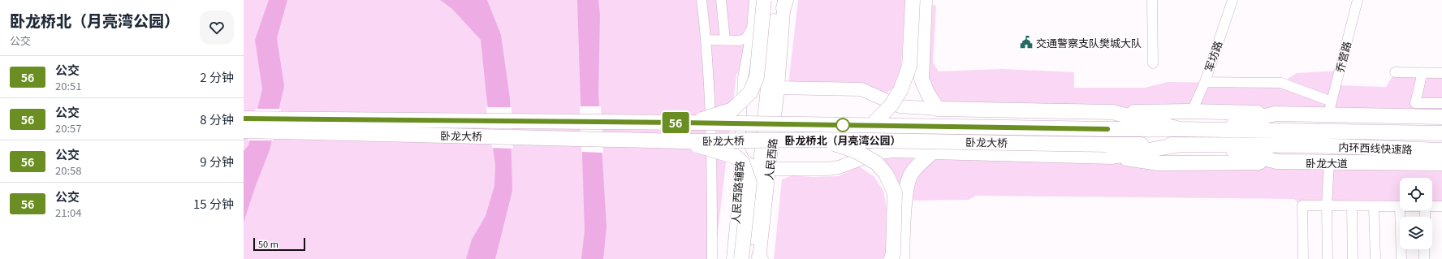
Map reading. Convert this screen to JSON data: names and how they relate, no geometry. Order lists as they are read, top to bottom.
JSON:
{
  "streets": {
    "highway": ["卧龙大桥", "内环西线快速路", "卧龙大道"],
    "main road": ["人民西路"],
    "street": ["军坊路", "乔营路", "人民西路辅路"]
  },
  "crossings": [
    ["卧龙大桥", "卧龙大道"],
    ["内环西线快速路", "卧龙大道"]
  ],
  "places": {
    "public building": ["交通警察支队樊城大队"],
    "other": ["卧龙桥北（月亮湾公园）"]
  },
  "lines": ["bus line 56"],
  "scale_bar": "50 m",
  "page": {
    "heading": ["卧龙桥北（月亮湾公园）", "公交"],
    "on_map": "56",
    "list": [
      {
        "mark": "56",
        "name": "公交",
        "note": "20:51",
        "value": "2 分钟"
      },
      {
        "mark": "56",
        "name": "公交",
        "note": "20:57",
        "value": "8 分钟"
      },
      {
        "mark": "56",
        "name": "公交",
        "note": "20:58",
        "value": "9 分钟"
      },
      {
        "mark": "56",
        "name": "公交",
        "note": "21:04",
        "value": "15 分钟"
      }
    ],
    "scale": "50 m"
  }
}
